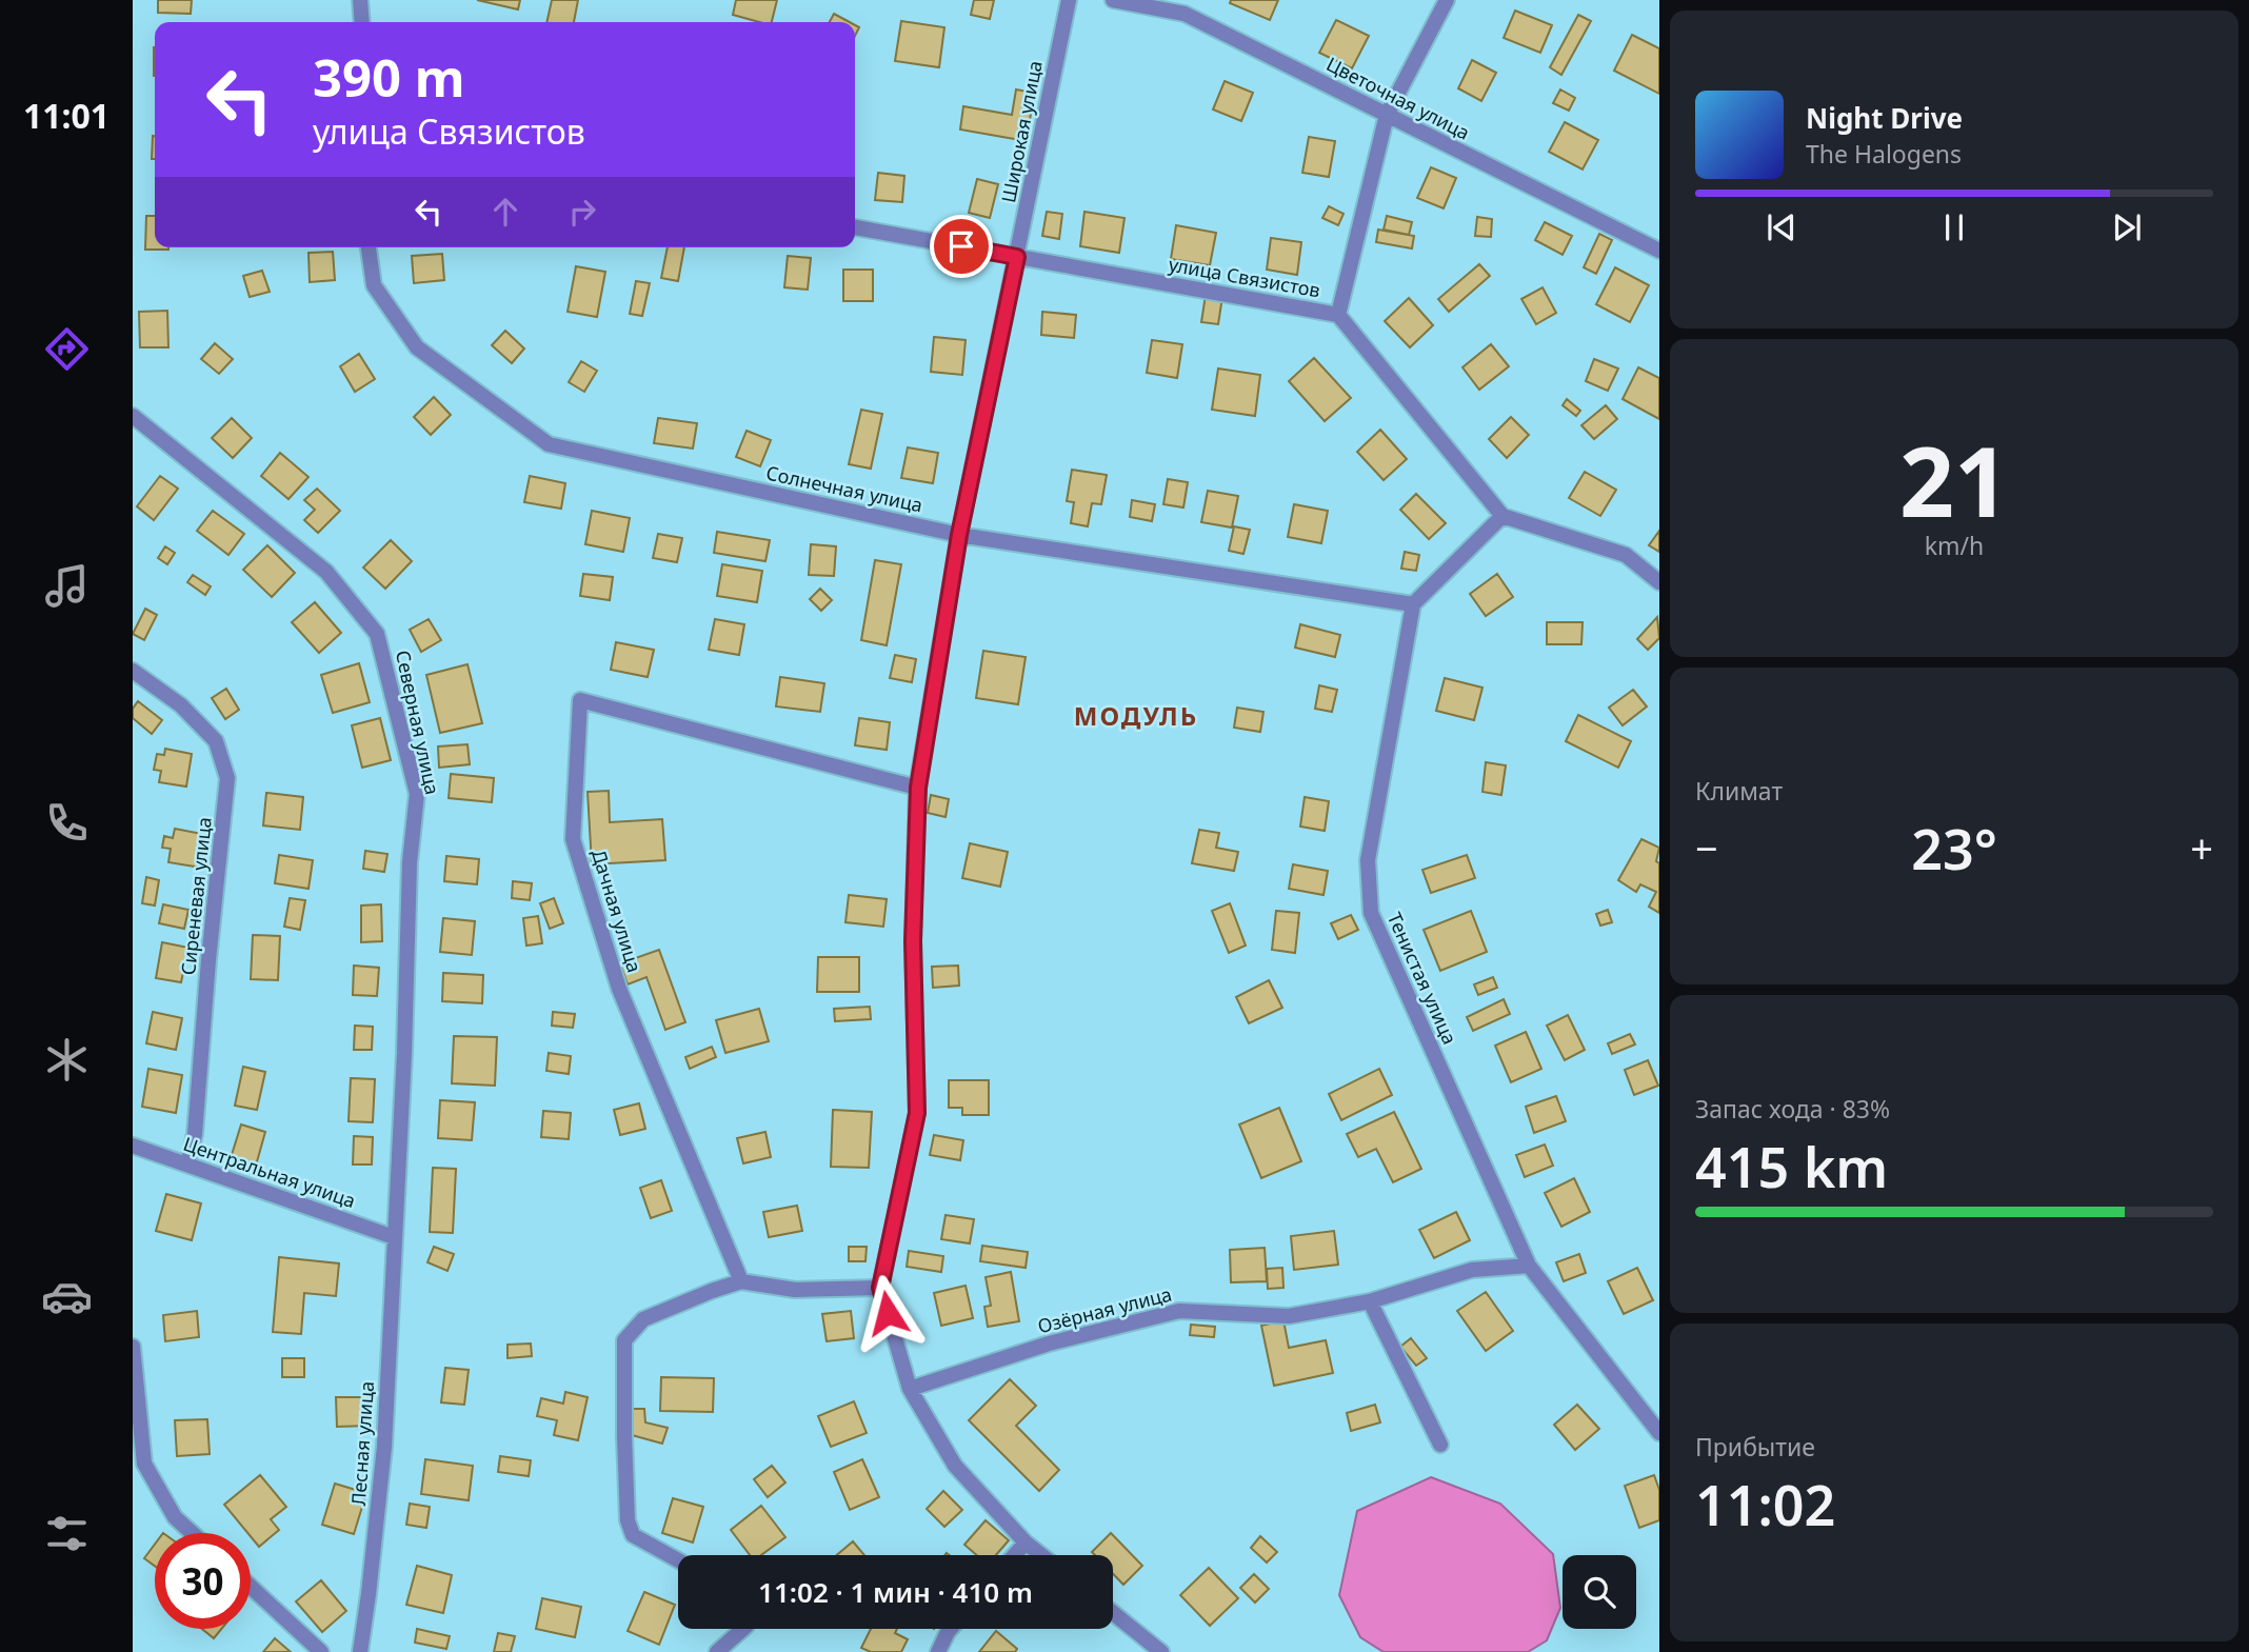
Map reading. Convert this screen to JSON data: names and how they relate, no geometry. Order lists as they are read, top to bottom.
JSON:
{
  "streets": {
    "street": [
      "Цветочная улица",
      "Широкая улица",
      "улица Связистов",
      "Солнечная улица",
      "Северная улица",
      "Сиреневая улица",
      "Дачная улица",
      "Тенистая улица",
      "Центральная улица",
      "Озёрная улица",
      "Лесная улица"
    ]
  },
  "crossings": [
    ["Широкая улица", "улица Связистов"],
    ["Широкая улица", "Солнечная улица"],
    ["Широкая улица", "Дачная улица"],
    ["Широкая улица", "Озёрная улица"],
    ["Солнечная улица", "Тенистая улица"],
    ["Северная улица", "Центральная улица"],
    ["Северная улица", "Лесная улица"],
    ["Сиреневая улица", "Центральная улица"],
    ["Тенистая улица", "Озёрная улица"],
    ["Центральная улица", "Лесная улица"]
  ],
  "districts": ["МОДУЛЬ"],
  "page": {
    "tabs": "11:01",
    "turn": ["390 m", "улица Связистов"],
    "song": ["Night Drive", "The Halogens"],
    "tile": [
      ["21", "km/h"],
      "Климат",
      ["Запас хода · 83%", "415 km"],
      ["Прибытие", "11:02"]
    ],
    "heat": ["−", "23°", "+"],
    "limit": "30",
    "trip": "11:02 · 1 мин · 410 m"
  }
}
